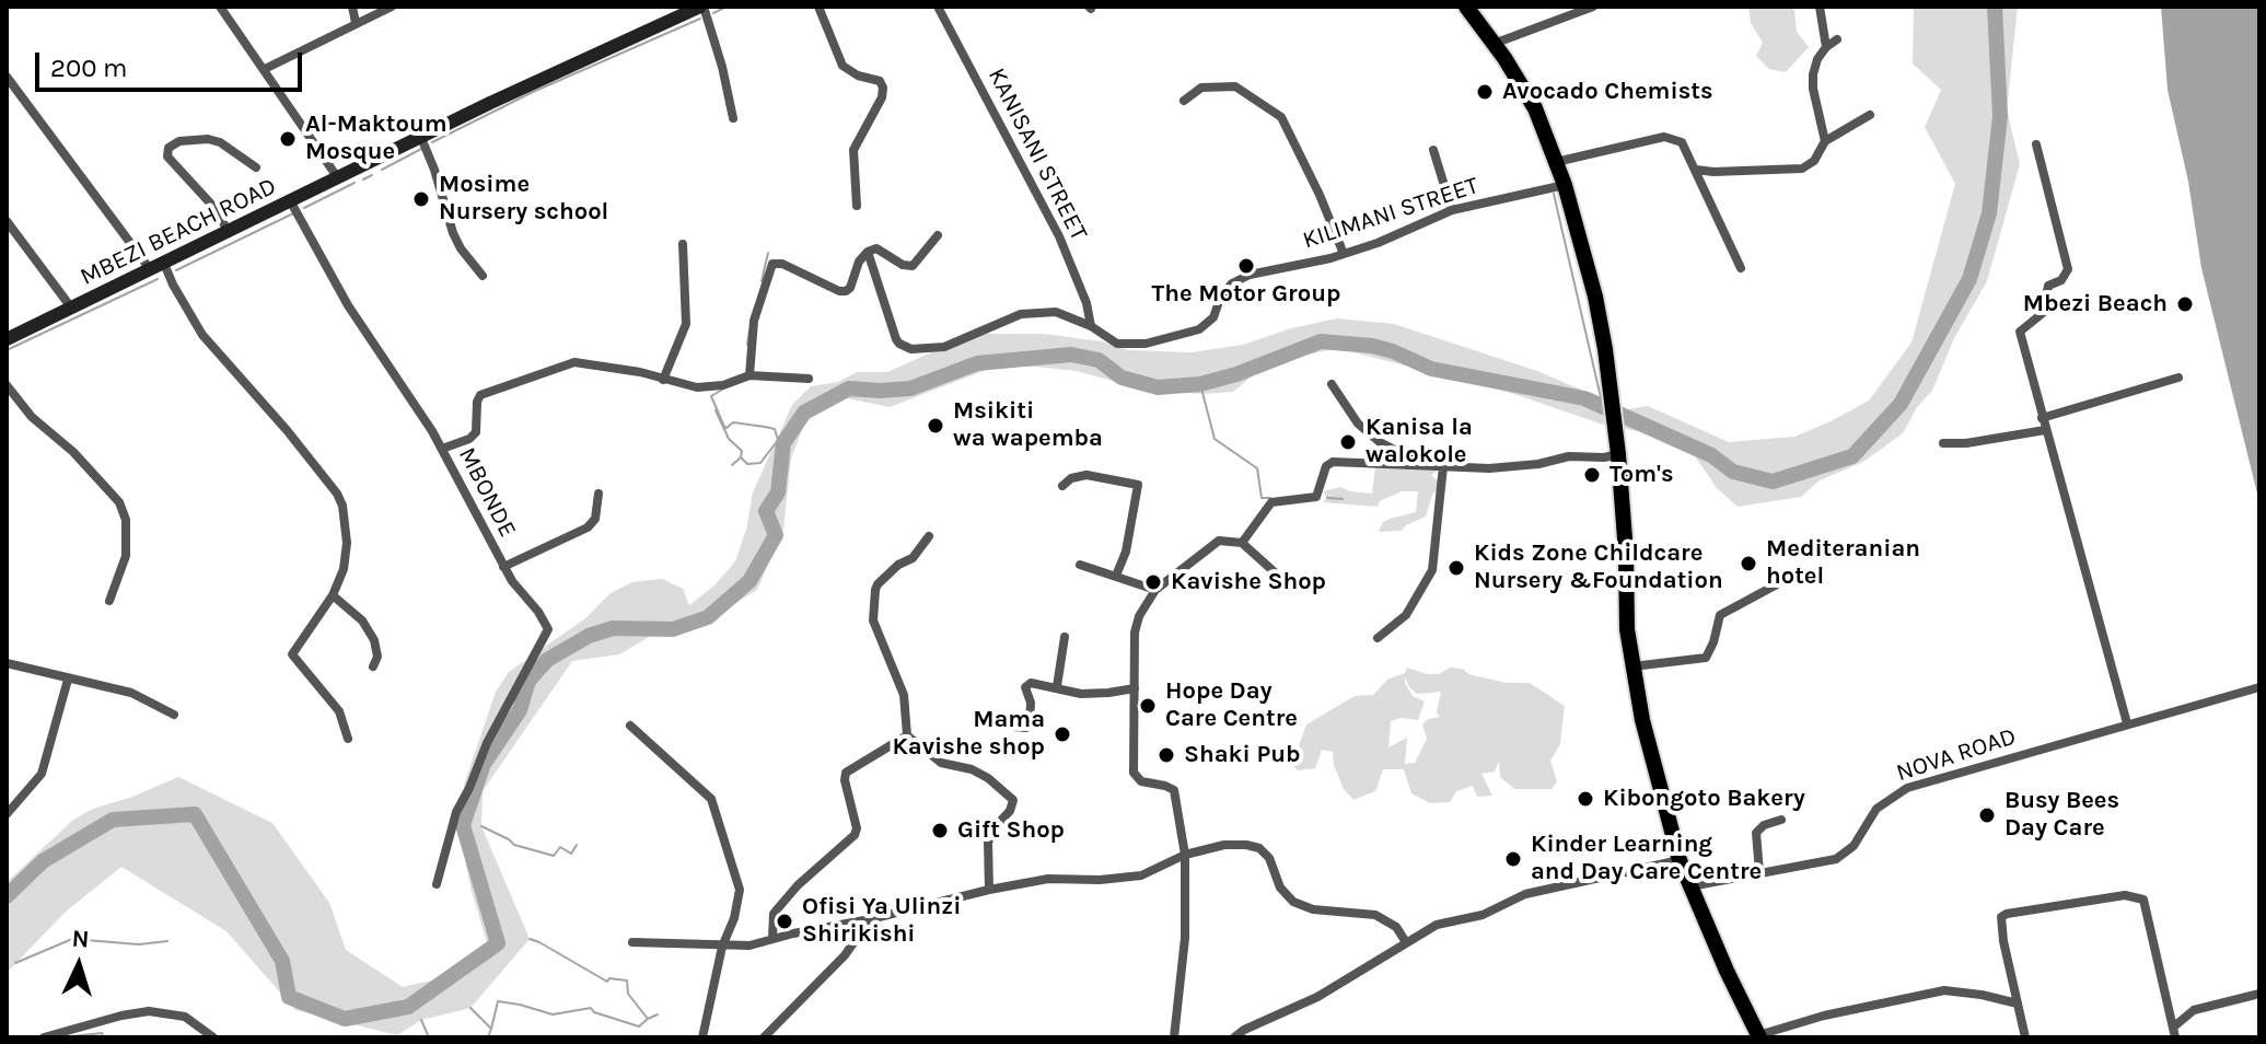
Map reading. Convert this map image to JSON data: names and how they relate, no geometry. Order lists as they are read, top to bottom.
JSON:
{
  "streets": {
    "main road": ["MBEZI BEACH ROAD"],
    "street": [
      "KANISANI STREET",
      "KILIMANI STREET",
      "MBONDE",
      "NOVA ROAD"
    ]
  },
  "crossings": [
    ["KANISANI STREET", "KILIMANI STREET"],
    ["MBEZI BEACH ROAD", "MBONDE"]
  ],
  "places": [
    "Avocado Chemists",
    "Al-Maktoum Mosque",
    "Mosime Nursery school",
    "The Motor Group",
    "Mbezi Beach",
    "Msikiti wa wapemba",
    "Kanisa la walokole",
    "Tom's",
    "Mediteranian hotel",
    "Kids Zone Childcare Nursery &Foundation",
    "Kavishe Shop",
    "Hope Day Care Centre",
    "Mama Kavishe shop",
    "Shaki Pub",
    "Kibongoto Bakery",
    "Busy Bees Day Care",
    "Gift Shop",
    "Kinder Learning and Day Care Centre",
    "Ofisi Ya Ulinzi Shirikishi"
  ],
  "scale_bar": "200 m",
  "north": "top"
}
